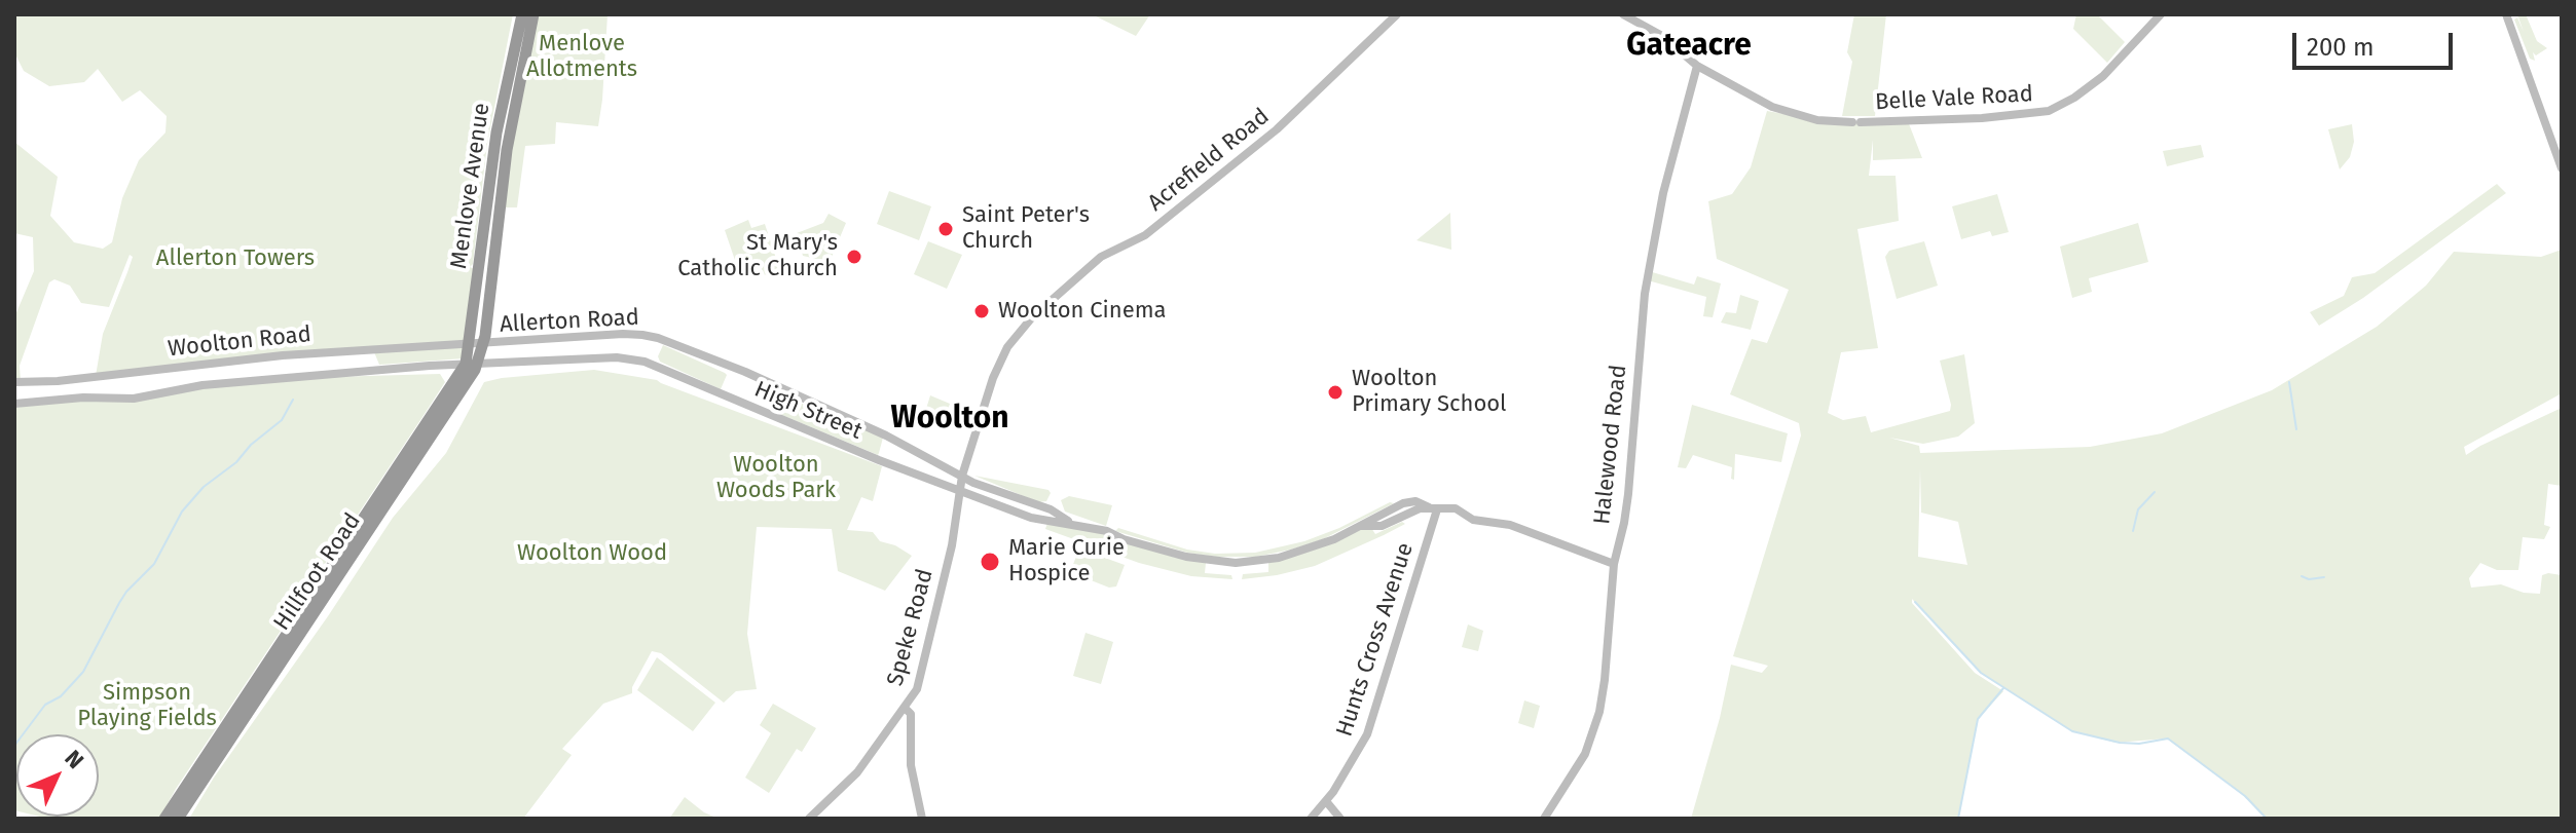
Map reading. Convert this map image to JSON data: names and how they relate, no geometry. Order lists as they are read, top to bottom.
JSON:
{
  "streets": {
    "highway": ["Menlove Avenue", "Hillfoot Road"],
    "main road": [
      "Belle Vale Road",
      "Acrefield Road",
      "Allerton Road",
      "Woolton Road",
      "High Street",
      "Halewood Road",
      "Speke Road",
      "Hunts Cross Avenue"
    ]
  },
  "crossings": [
    ["Belle Vale Road", "Halewood Road"],
    ["Acrefield Road", "High Street"],
    ["Acrefield Road", "Speke Road"],
    ["Menlove Avenue", "Allerton Road"],
    ["Menlove Avenue", "Woolton Road"],
    ["Menlove Avenue", "Hillfoot Road"],
    ["Allerton Road", "Woolton Road"],
    ["Allerton Road", "High Street"],
    ["Allerton Road", "Hillfoot Road"],
    ["Woolton Road", "Hillfoot Road"],
    ["High Street", "Speke Road"]
  ],
  "districts": ["Gateacre", "Woolton"],
  "parks": [
    "Menlove Allotments",
    "Allerton Towers",
    "Woolton Woods Park",
    "Woolton Wood",
    "Simpson Playing Fields"
  ],
  "places": [
    "Saint Peter's Church",
    "St Mary's Catholic Church",
    "Woolton Cinema",
    "Woolton Primary School",
    "Marie Curie Hospice"
  ],
  "scale_bar": "200 m",
  "north": "top right"
}
